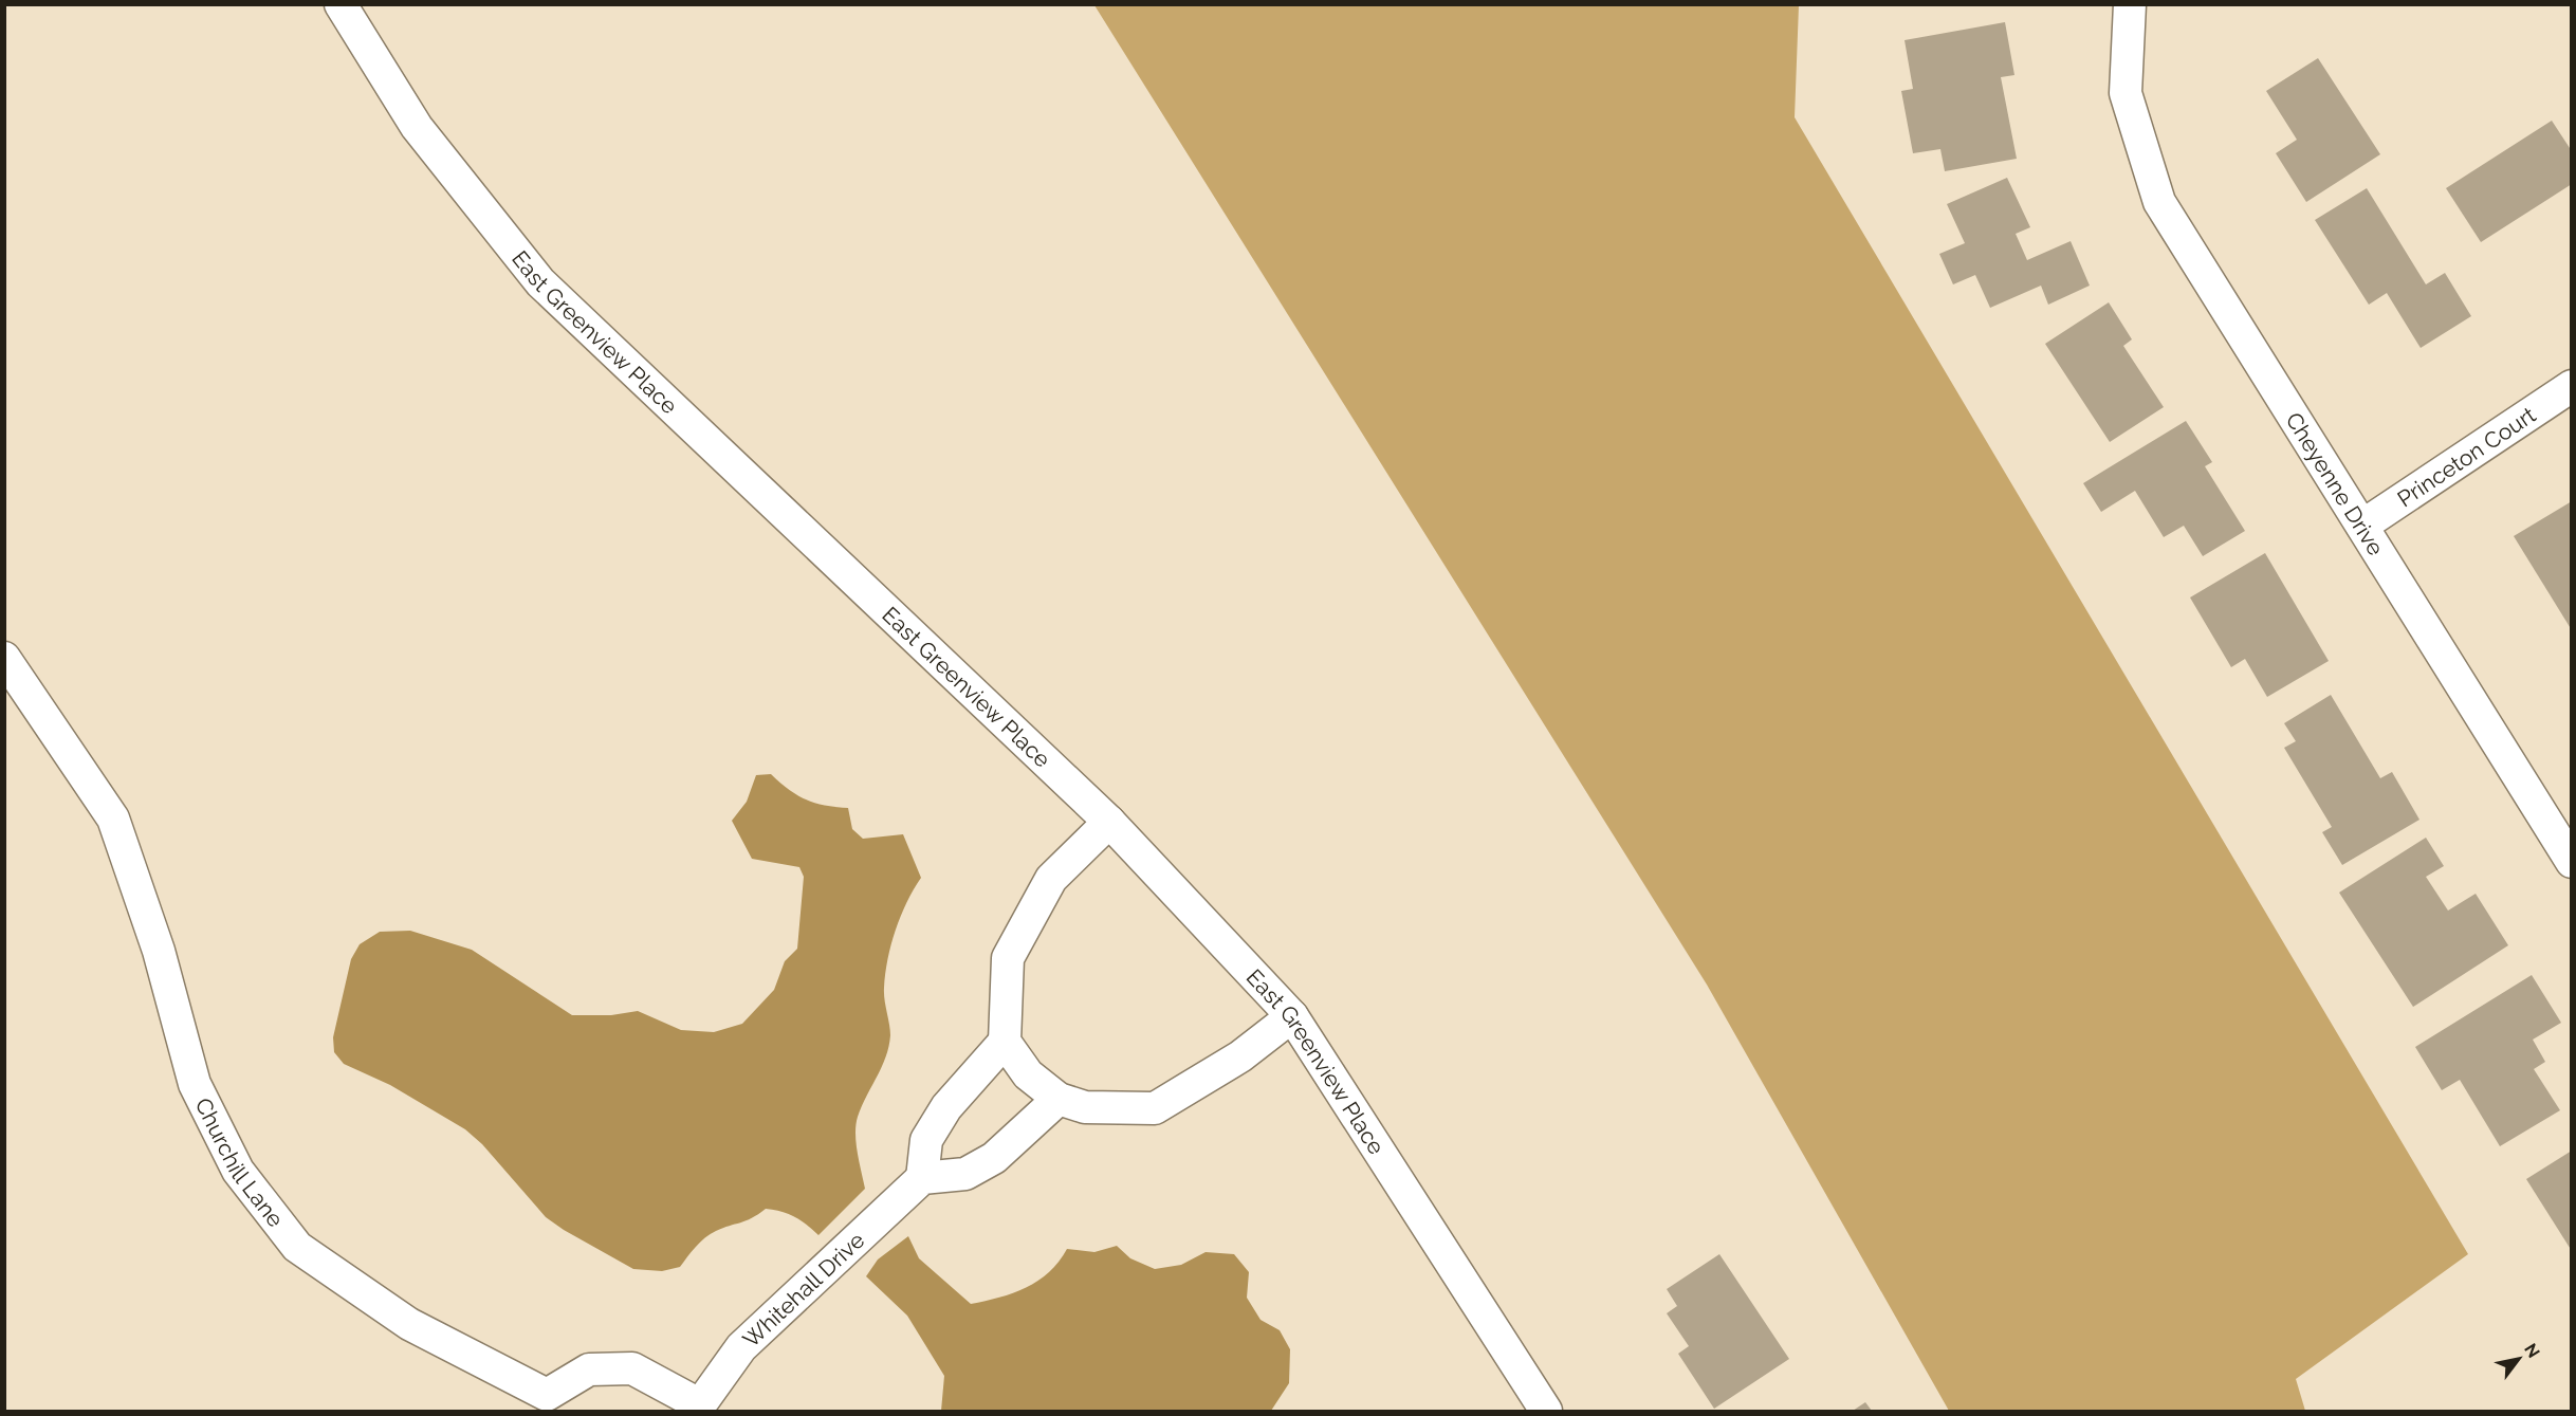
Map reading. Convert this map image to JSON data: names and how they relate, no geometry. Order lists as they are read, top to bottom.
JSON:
{
  "streets": {
    "street": [
      "East Greenview Place",
      "Princeton Court",
      "Cheyenne Drive",
      "Churchill Lane",
      "Whitehall Drive"
    ]
  },
  "crossings": [
    ["Princeton Court", "Cheyenne Drive"],
    ["Churchill Lane", "Whitehall Drive"]
  ],
  "north": "top right"
}
